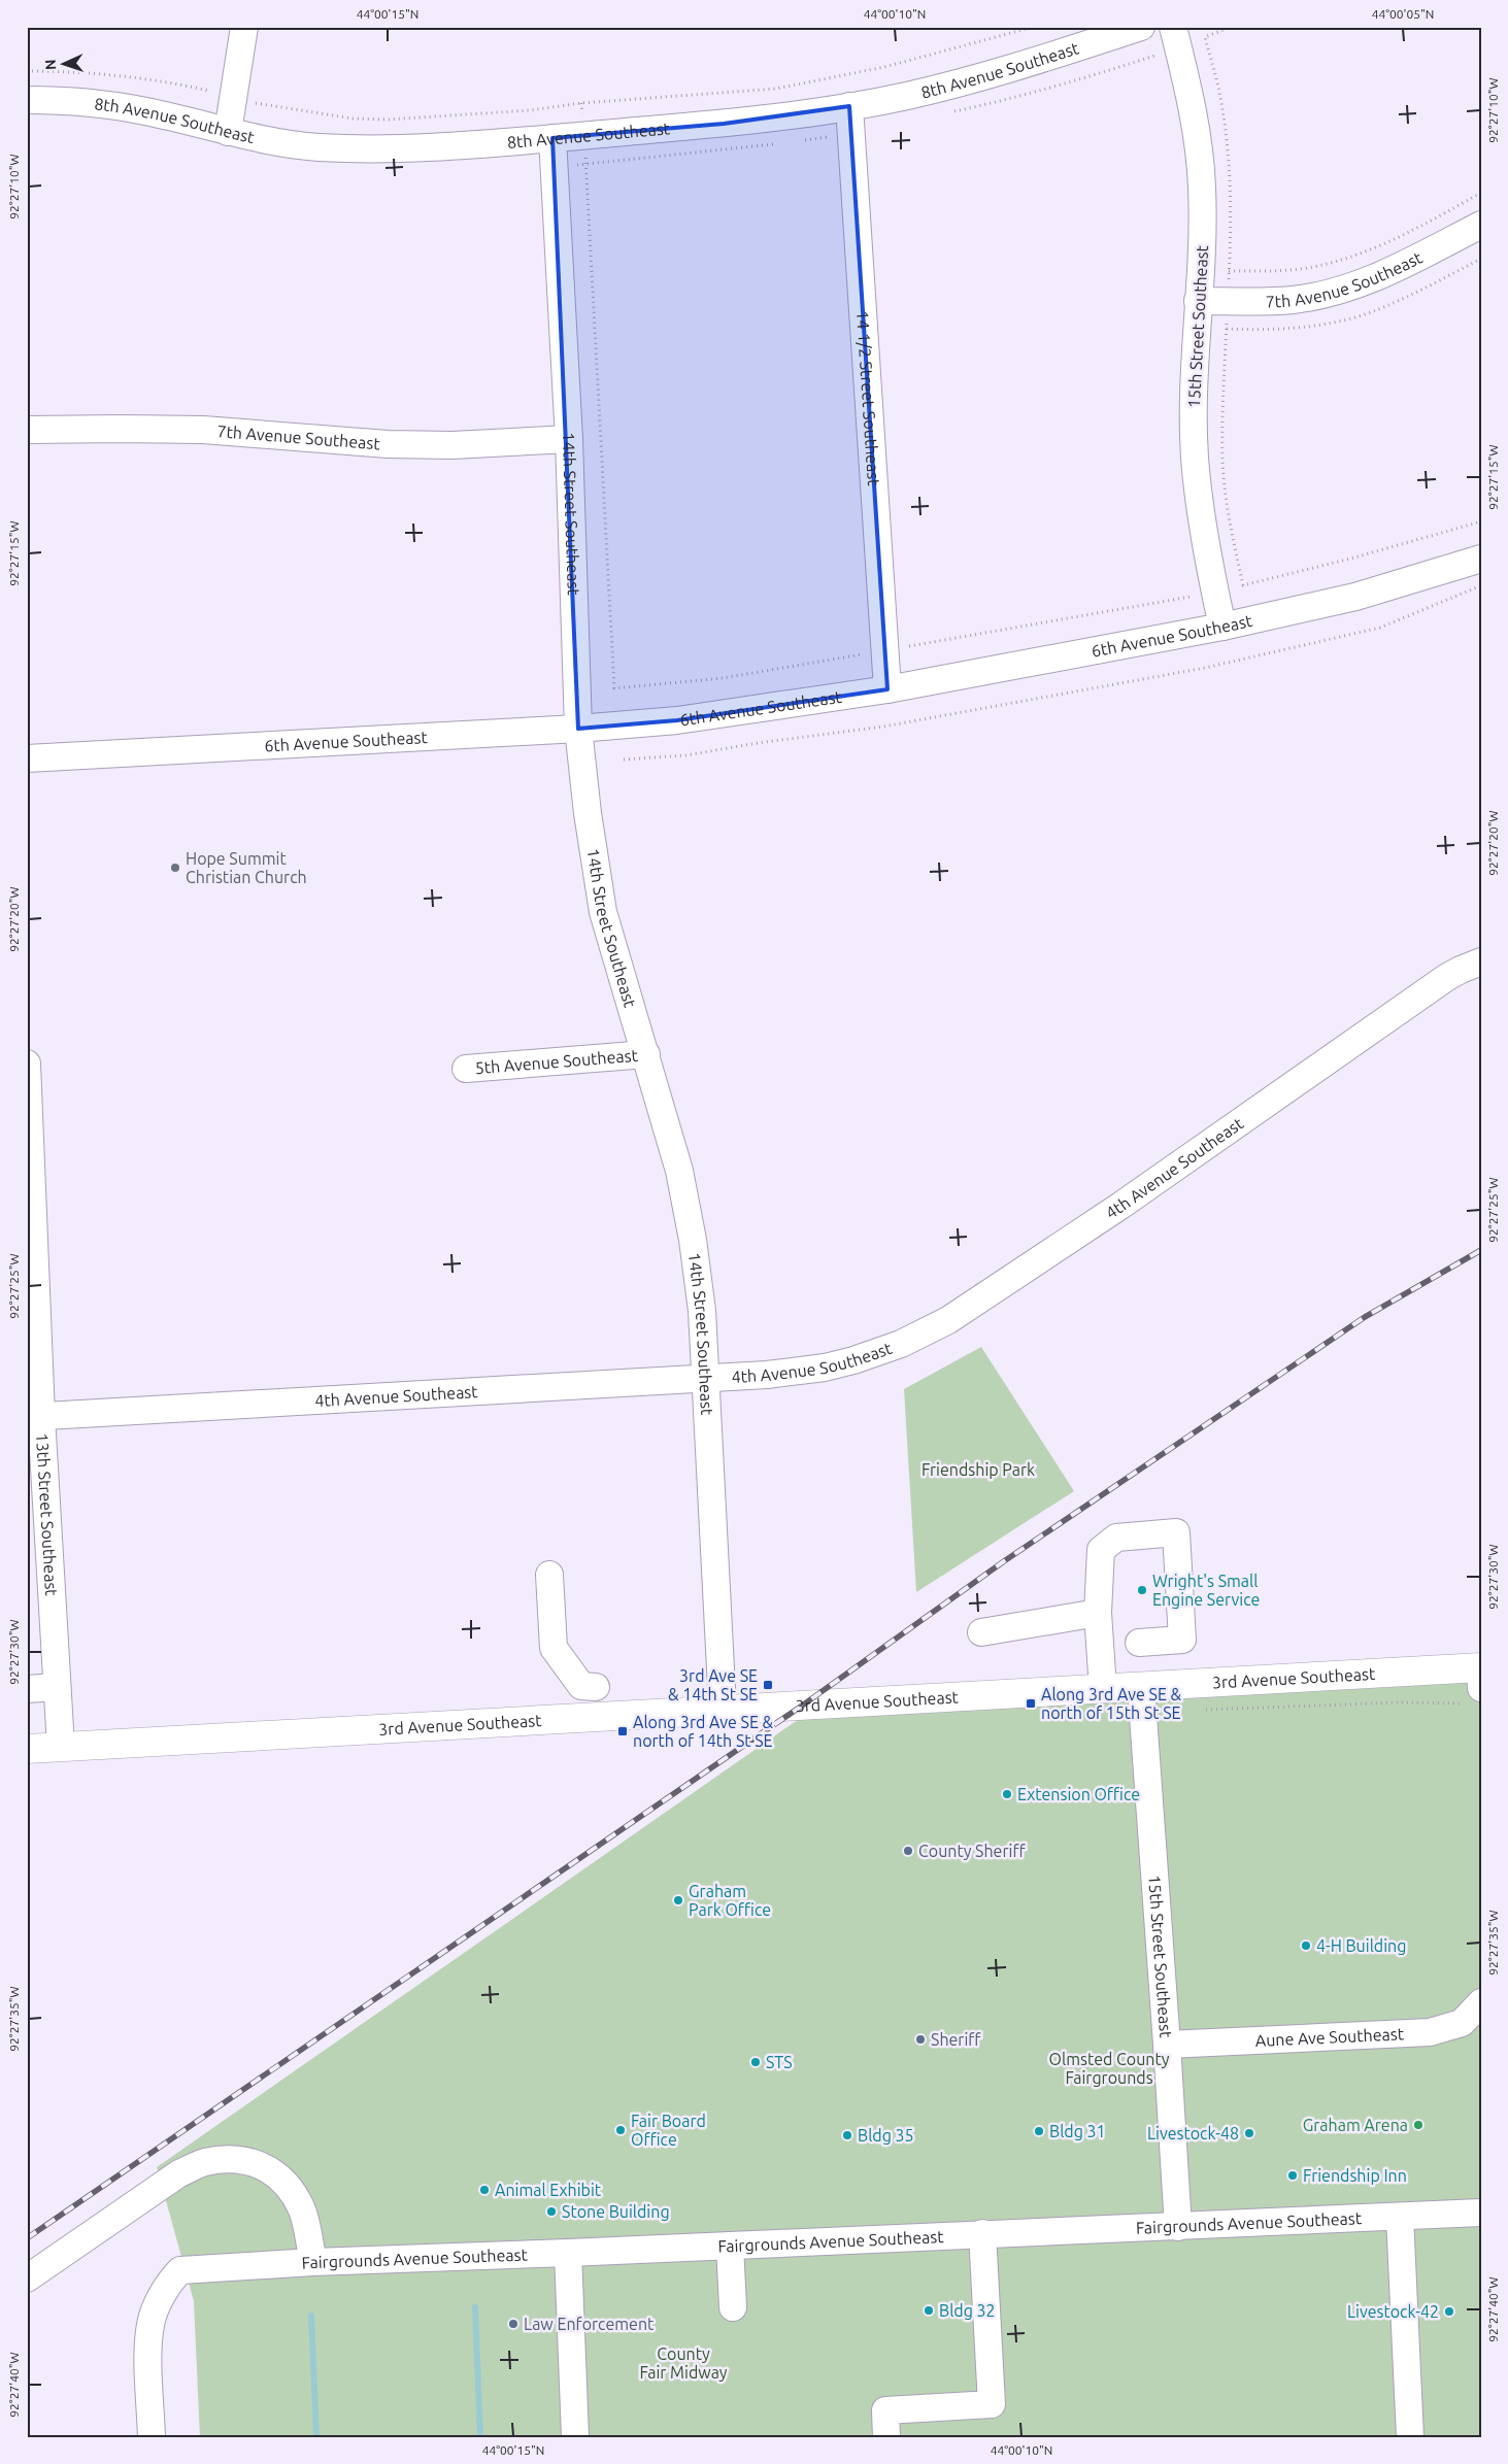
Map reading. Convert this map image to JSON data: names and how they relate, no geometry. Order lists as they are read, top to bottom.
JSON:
{
  "streets": {
    "main road": ["3rd Avenue Southeast"],
    "street": [
      "8th Avenue Southeast",
      "7th Avenue Southeast",
      "15th Street Southeast",
      "14 1/2 Street Southeast",
      "14th Street Southeast",
      "6th Avenue Southeast",
      "5th Avenue Southeast",
      "4th Avenue Southeast",
      "13th Street Southeast",
      "Aune Ave Southeast",
      "Fairgrounds Avenue Southeast"
    ]
  },
  "crossings": [
    ["8th Avenue Southeast", "14 1/2 Street Southeast"],
    ["8th Avenue Southeast", "14th Street Southeast"],
    ["7th Avenue Southeast", "15th Street Southeast"],
    ["7th Avenue Southeast", "14th Street Southeast"],
    ["15th Street Southeast", "6th Avenue Southeast"],
    ["15th Street Southeast", "3rd Avenue Southeast"],
    ["15th Street Southeast", "Aune Ave Southeast"],
    ["15th Street Southeast", "Fairgrounds Avenue Southeast"],
    ["14 1/2 Street Southeast", "6th Avenue Southeast"],
    ["14th Street Southeast", "6th Avenue Southeast"],
    ["14th Street Southeast", "5th Avenue Southeast"],
    ["14th Street Southeast", "4th Avenue Southeast"],
    ["14th Street Southeast", "3rd Avenue Southeast"],
    ["4th Avenue Southeast", "13th Street Southeast"],
    ["13th Street Southeast", "3rd Avenue Southeast"]
  ],
  "parks": ["Friendship Park", "Olmsted County Fairgrounds", "County Fair Midway"],
  "places": {
    "other": [
      "Hope Summit Christian Church",
      "Wright's Small Engine Service",
      "Extension Office",
      "County Sheriff",
      "Graham Park Office",
      "4-H Building",
      "Sheriff",
      "STS",
      "Graham Arena",
      "Fair Board Office",
      "Bldg 31",
      "Livestock-48",
      "Bldg 35",
      "Friendship Inn",
      "Animal Exhibit",
      "Stone Building",
      "Bldg 32",
      "Livestock-42",
      "Law Enforcement"
    ],
    "transit": ["3rd Ave SE & 14th St SE", "Along 3rd Ave SE & north of 15th St SE", "Along 3rd Ave SE & north of 14th St SE"]
  },
  "north": "left",
  "coordinates": [
    "44°00'15\"N",
    "44°00'10\"N",
    "44°00'05\"N",
    "92°27'10\"W",
    "92°27'15\"W",
    "92°27'20\"W",
    "92°27'25\"W",
    "92°27'30\"W",
    "92°27'35\"W",
    "92°27'40\"W"
  ]
}
